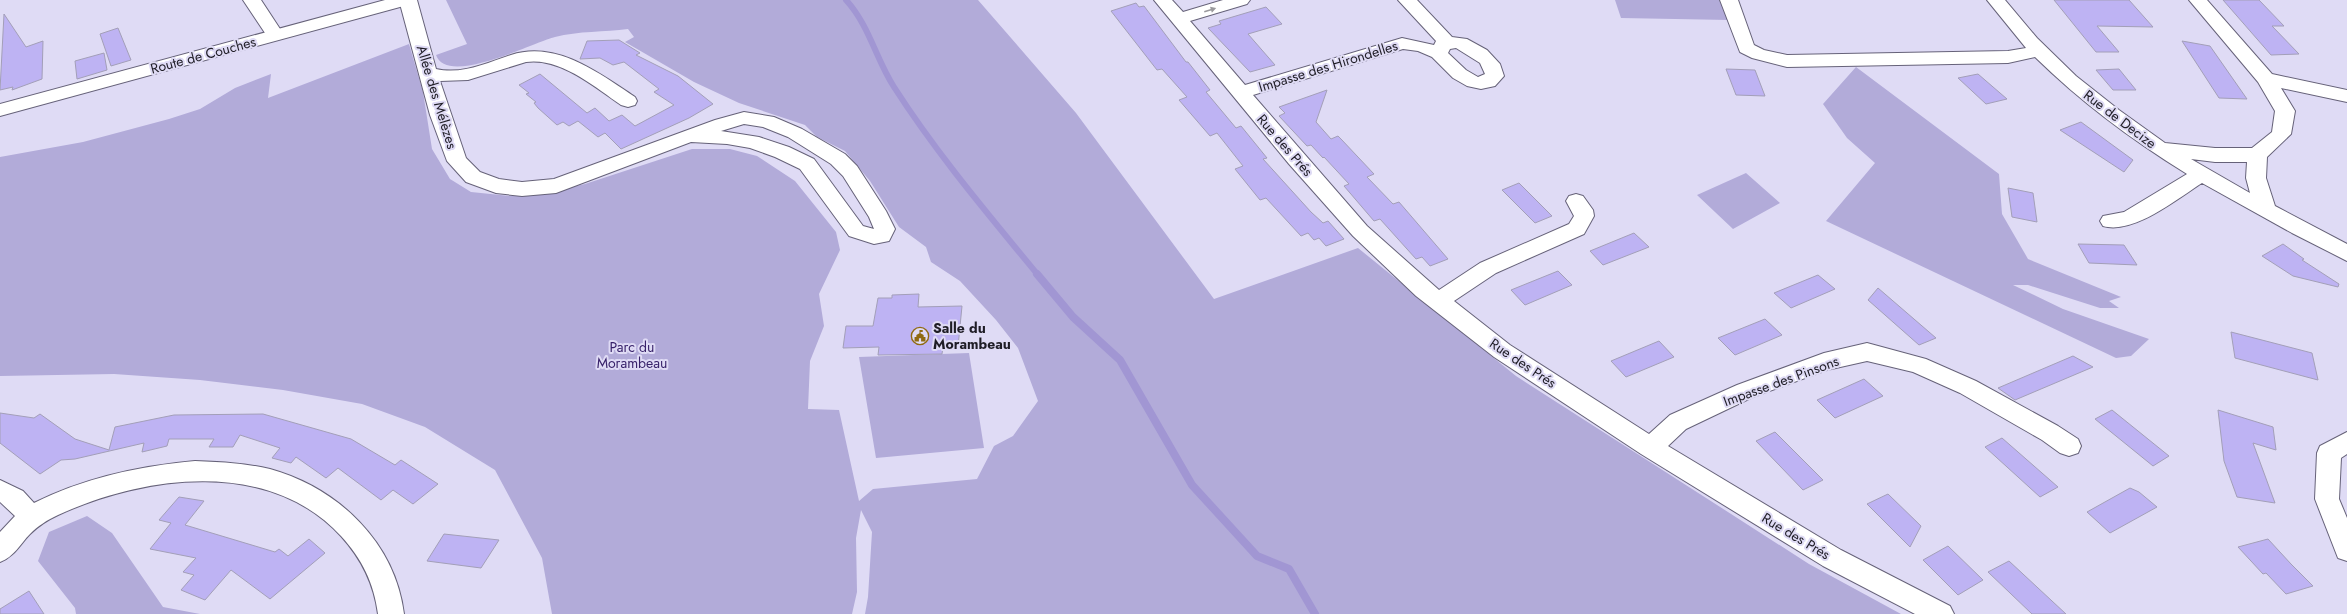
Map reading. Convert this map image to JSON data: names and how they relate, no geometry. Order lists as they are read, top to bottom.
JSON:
{
  "streets": {
    "street": [
      "Route de Couches",
      "Impasse des Hirondelles",
      "Allée des Mélèzes",
      "Rue de Decize",
      "Rue des Prés",
      "Impasse des Pinsons"
    ]
  },
  "crossings": [
    ["Route de Couches", "Allée des Mélèzes"],
    ["Impasse des Hirondelles", "Rue des Prés"],
    ["Rue des Prés", "Impasse des Pinsons"]
  ],
  "parks": ["Parc du Morambeau"],
  "places": {
    "public building": ["Salle du Morambeau"]
  }
}
